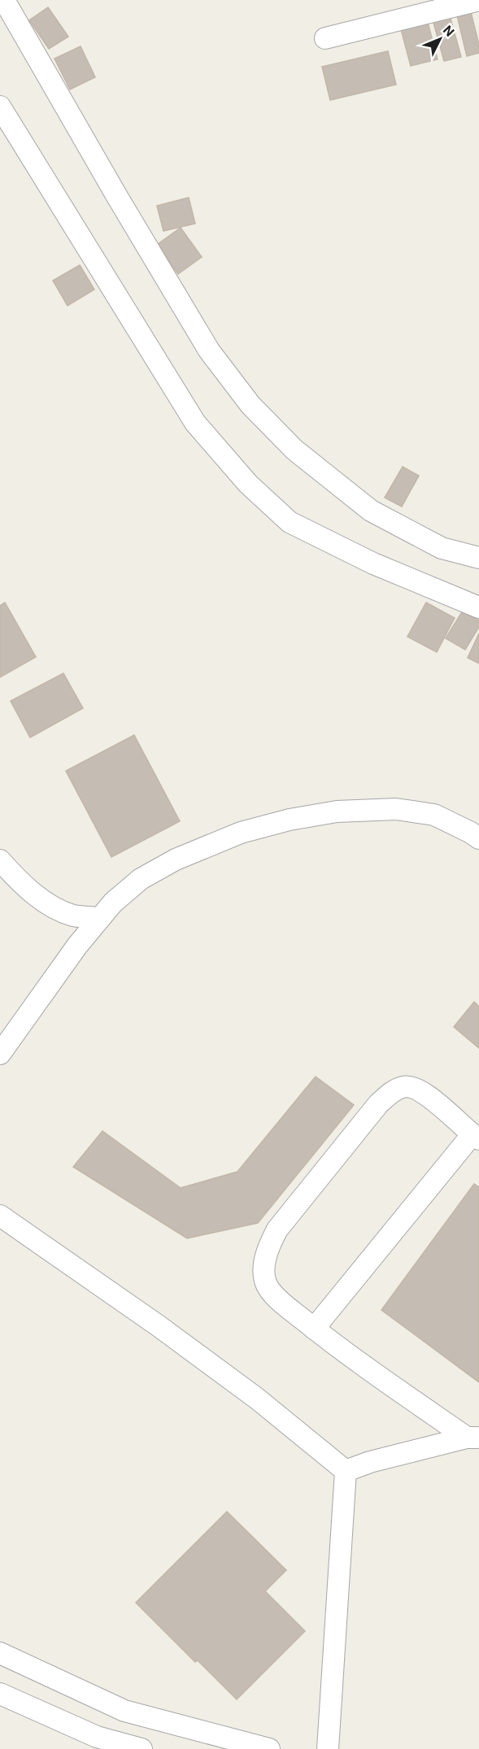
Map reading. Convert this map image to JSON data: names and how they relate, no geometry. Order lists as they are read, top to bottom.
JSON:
{
  "north": "top right"
}
